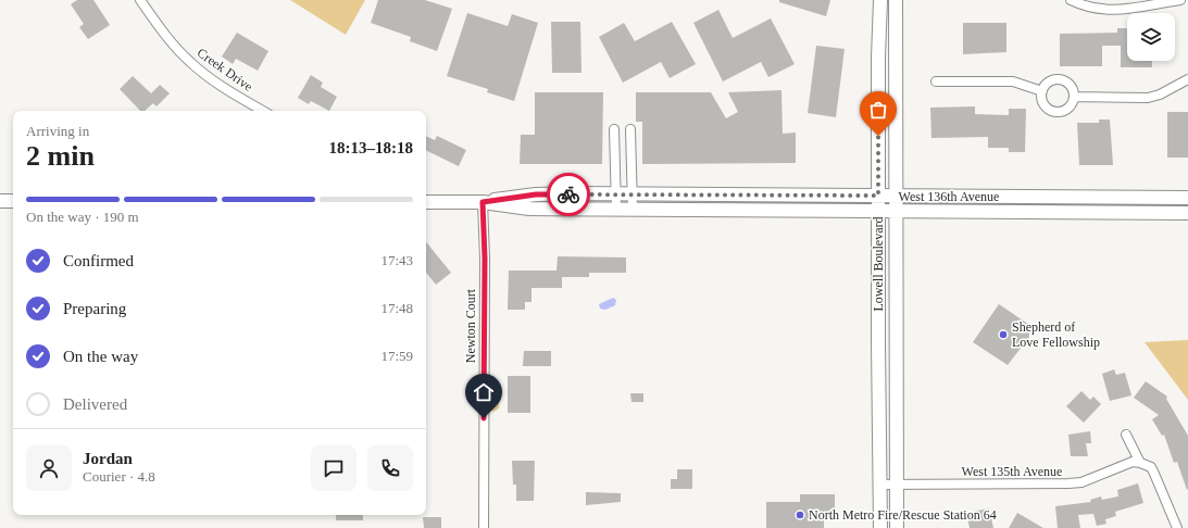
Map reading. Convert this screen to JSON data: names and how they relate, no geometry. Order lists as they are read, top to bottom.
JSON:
{
  "streets": {
    "main road": ["West 136th Avenue", "Lowell Boulevard"],
    "street": ["Creek Drive", "Newton Court", "West 135th Avenue"]
  },
  "crossings": [
    ["West 136th Avenue", "Lowell Boulevard"],
    ["West 136th Avenue", "Newton Court"],
    ["Lowell Boulevard", "West 135th Avenue"]
  ],
  "places": ["Shepherd of Love Fellowship", "North Metro Fire/Rescue Station 64"],
  "page": {
    "heading": ["2 min", "Arriving in", "18:13–18:18"],
    "panel": ["Jordan", "Courier · 4.8"],
    "bar": "On the way · 190 m",
    "list": [
      ["Confirmed", "17:43"],
      ["Preparing", "17:48"],
      ["On the way", "17:59"],
      "Delivered"
    ]
  }
}
